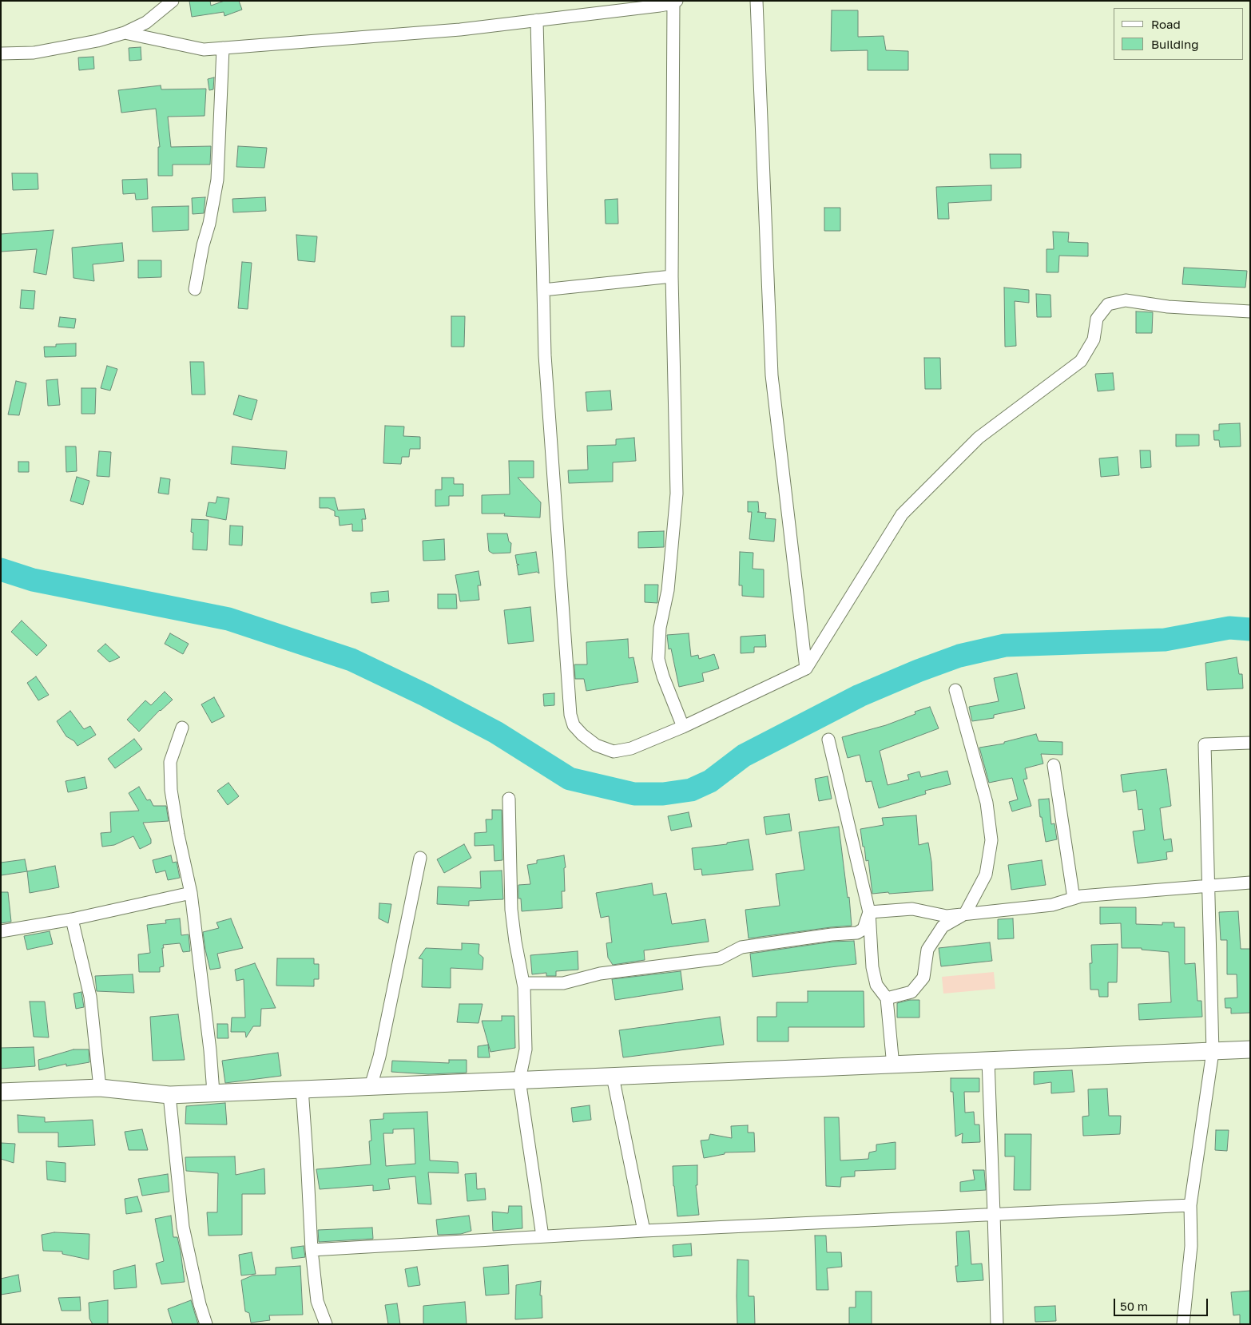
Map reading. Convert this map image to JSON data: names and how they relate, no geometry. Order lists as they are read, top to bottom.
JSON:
{
  "legend": ["Road", "Building"],
  "scale_bar": "50 m"
}
